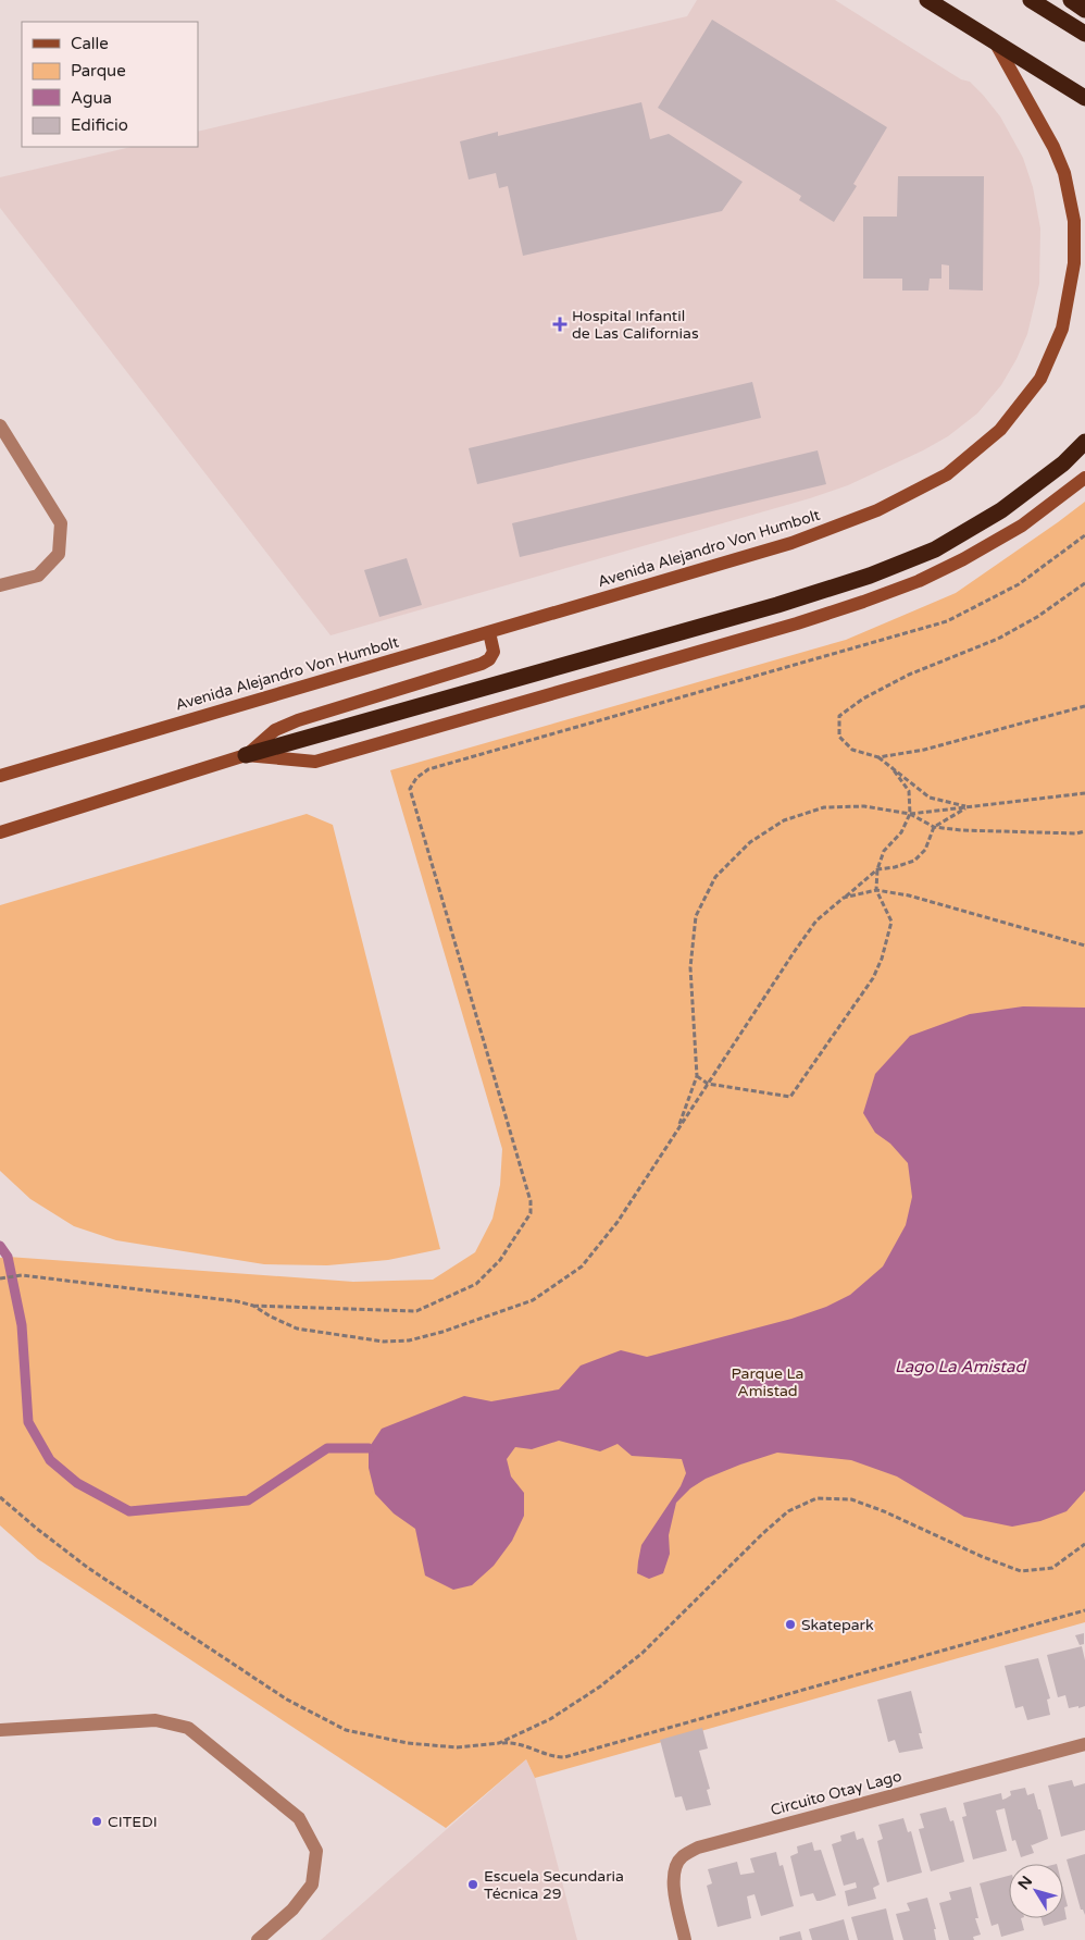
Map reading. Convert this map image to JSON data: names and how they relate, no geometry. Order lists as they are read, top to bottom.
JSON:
{
  "streets": {
    "main road": ["Avenida Alejandro Von Humbolt"],
    "street": ["Circuito Otay Lago"]
  },
  "water": ["Lago La Amistad"],
  "parks": ["Parque La Amistad"],
  "places": {
    "health": ["Hospital Infantil de Las Californias"],
    "other": ["Skatepark", "CITEDI", "Escuela Secundaria Técnica 29"]
  },
  "legend": [
    "Calle",
    "Parque",
    "Agua",
    "Edificio"
  ],
  "north": "top left"
}
